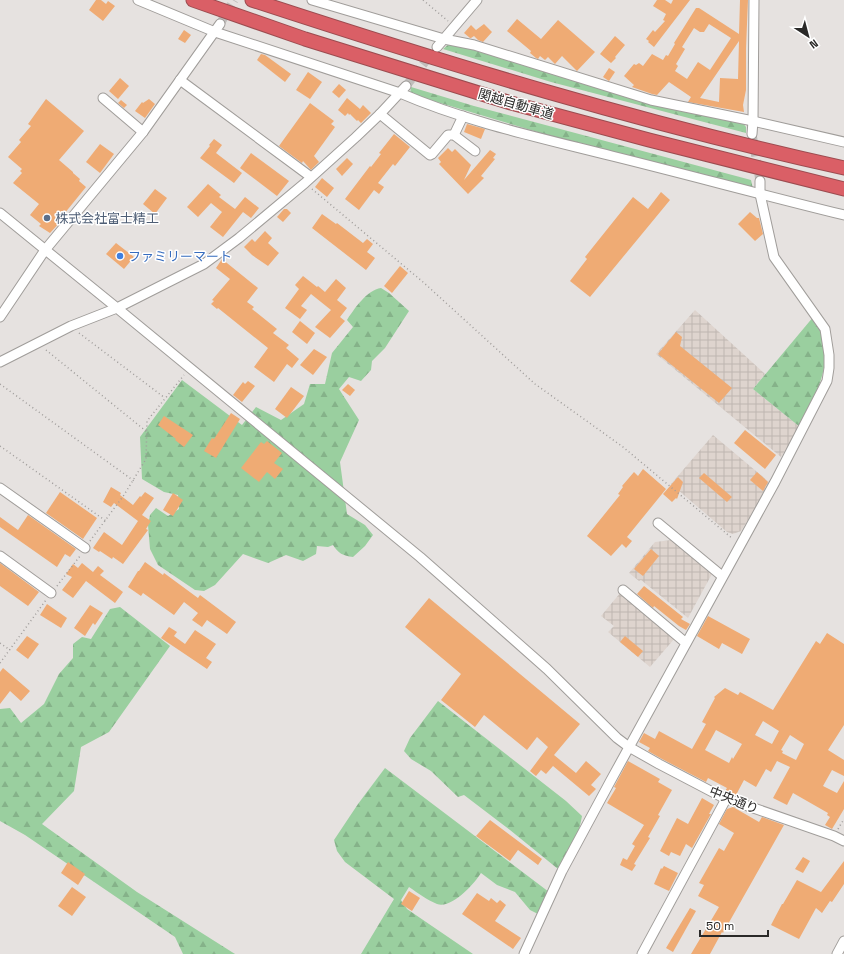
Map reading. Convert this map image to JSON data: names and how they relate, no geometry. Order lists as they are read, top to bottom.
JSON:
{
  "streets": {
    "highway": ["関越自動車道"],
    "street": ["中央通り"]
  },
  "places": ["株式会社富士精工", "ファミリーマート"],
  "scale_bar": "50 m",
  "north": "bottom right"
}
